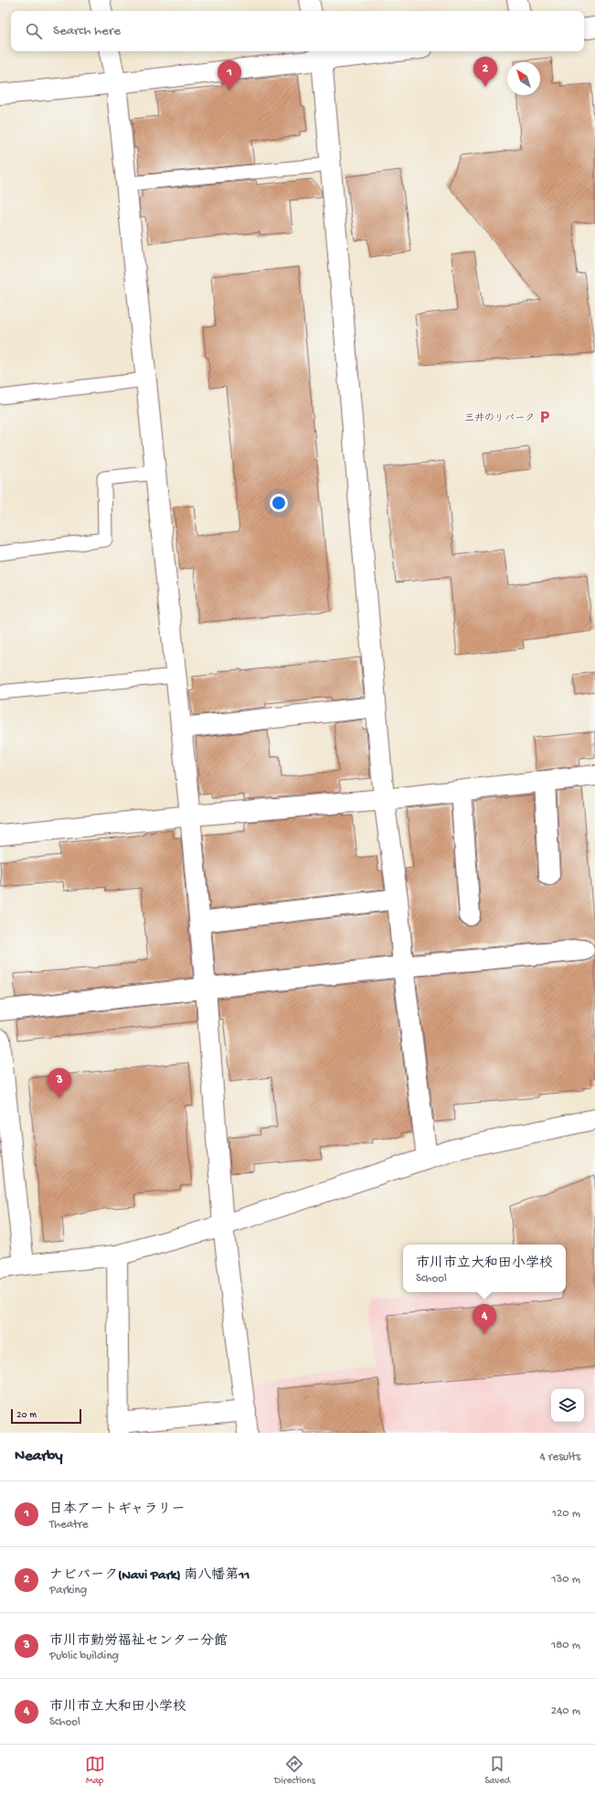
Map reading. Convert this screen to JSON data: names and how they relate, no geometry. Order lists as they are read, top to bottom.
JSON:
{
  "places": {
    "parking": ["三井のリパーク"]
  },
  "scale_bar": "20 m",
  "north": "top left",
  "page": {
    "search": "Search here",
    "pins": [
      "2",
      "1",
      "3",
      "4"
    ],
    "popup": ["市川市立大和田小学校", "School"],
    "scale": "20 m",
    "heading": ["Nearby", "4 results"],
    "list": [
      {
        "mark": "1",
        "name": "日本アートギャラリー",
        "note": "Theatre",
        "value": "120 m"
      },
      {
        "mark": "2",
        "name": "ナビパーク(Navi Park) 南八幡第11",
        "note": "Parking",
        "value": "130 m"
      },
      {
        "mark": "3",
        "name": "市川市勤労福祉センター分館",
        "note": "Public building",
        "value": "180 m"
      },
      {
        "mark": "4",
        "name": "市川市立大和田小学校",
        "note": "School",
        "value": "240 m"
      }
    ],
    "nav": ["Map", "Directions", "Saved"]
  }
}
